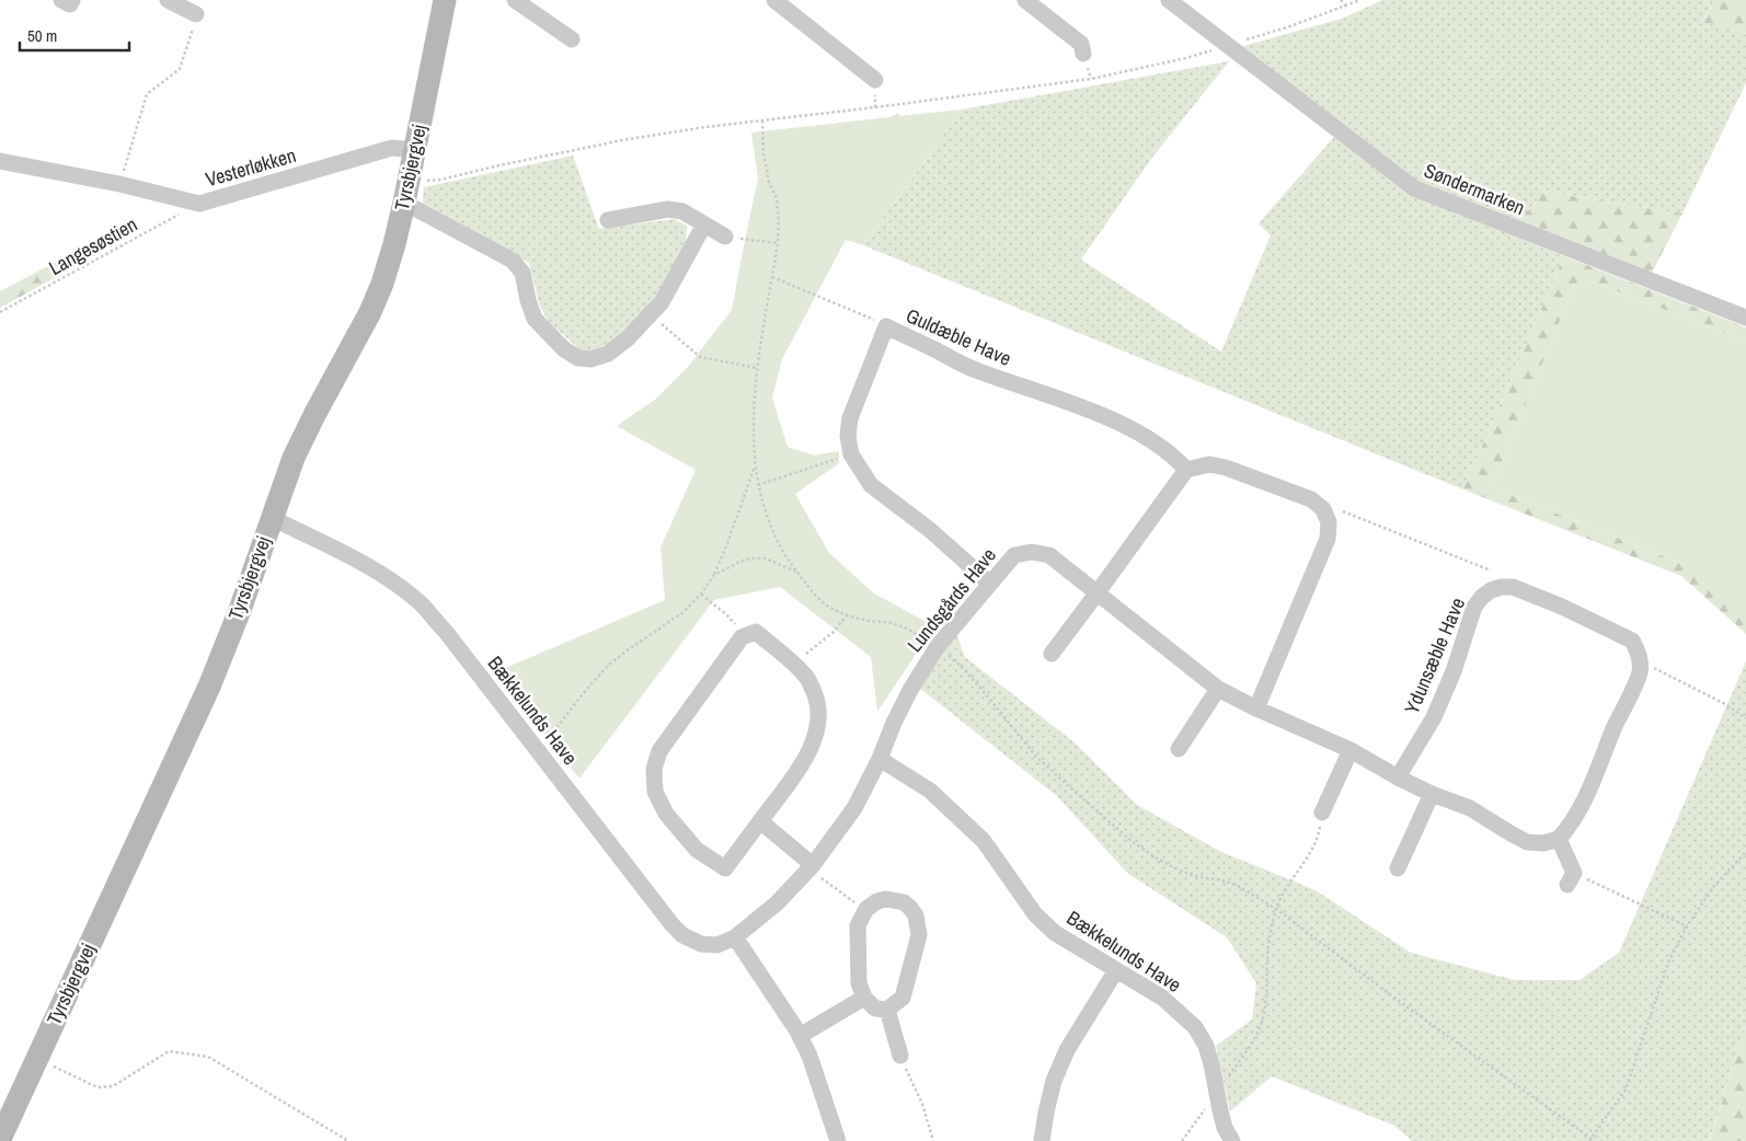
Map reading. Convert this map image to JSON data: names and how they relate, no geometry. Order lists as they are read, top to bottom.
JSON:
{
  "streets": {
    "street": [
      "Vesterløkken",
      "Tyrsbjergvej",
      "Søndermarken",
      "Guldæble Have",
      "Lundsgårds Have",
      "Ydunsæble Have",
      "Bækkelunds Have"
    ],
    "path": ["Langesøstien"]
  },
  "crossings": [
    ["Vesterløkken", "Tyrsbjergvej"],
    ["Vesterløkken", "Langesøstien"],
    ["Tyrsbjergvej", "Bækkelunds Have"],
    ["Guldæble Have", "Lundsgårds Have"],
    ["Lundsgårds Have", "Ydunsæble Have"],
    ["Lundsgårds Have", "Bækkelunds Have"]
  ],
  "scale_bar": "50 m"
}
